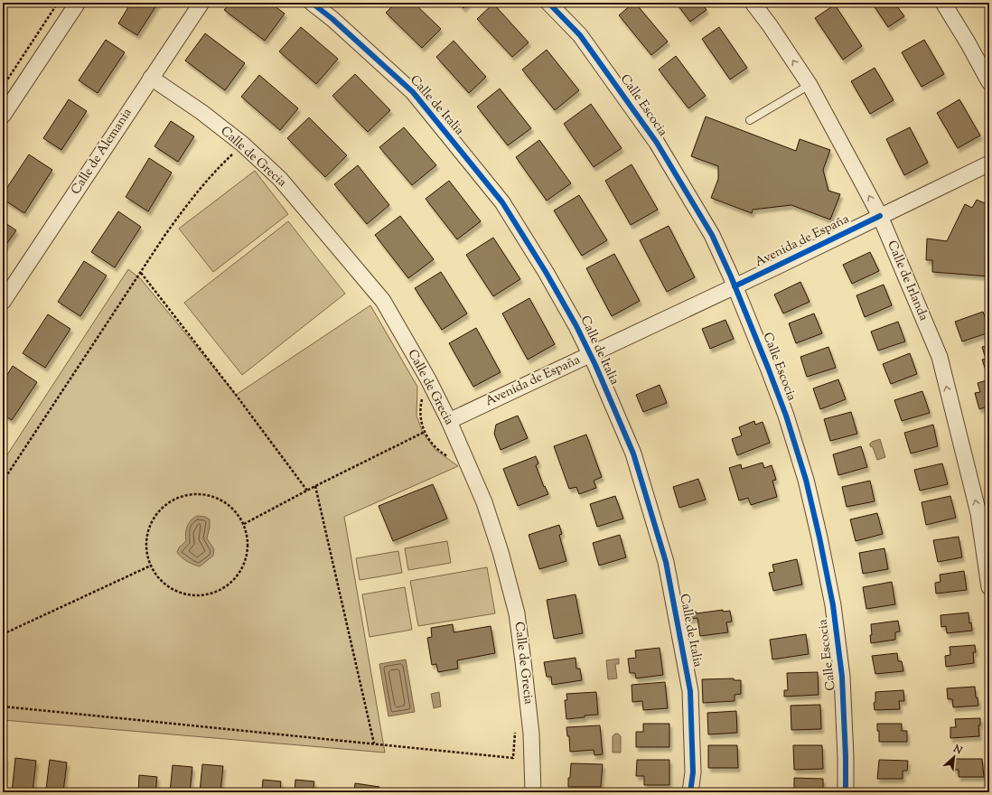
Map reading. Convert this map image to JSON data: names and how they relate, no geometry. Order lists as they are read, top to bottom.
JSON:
{
  "streets": {
    "street": [
      "Calle de Italia",
      "Calle Escocia",
      "Calle de Alemania",
      "Calle de Grecia",
      "Avenida de España",
      "Calle de Irlanda"
    ]
  },
  "crossings": [
    ["Calle de Italia", "Avenida de España"],
    ["Calle Escocia", "Avenida de España"],
    ["Calle de Alemania", "Calle de Grecia"],
    ["Calle de Grecia", "Avenida de España"],
    ["Avenida de España", "Calle de Irlanda"]
  ],
  "one_way": ["Calle de Irlanda"],
  "north": "top right"
}
